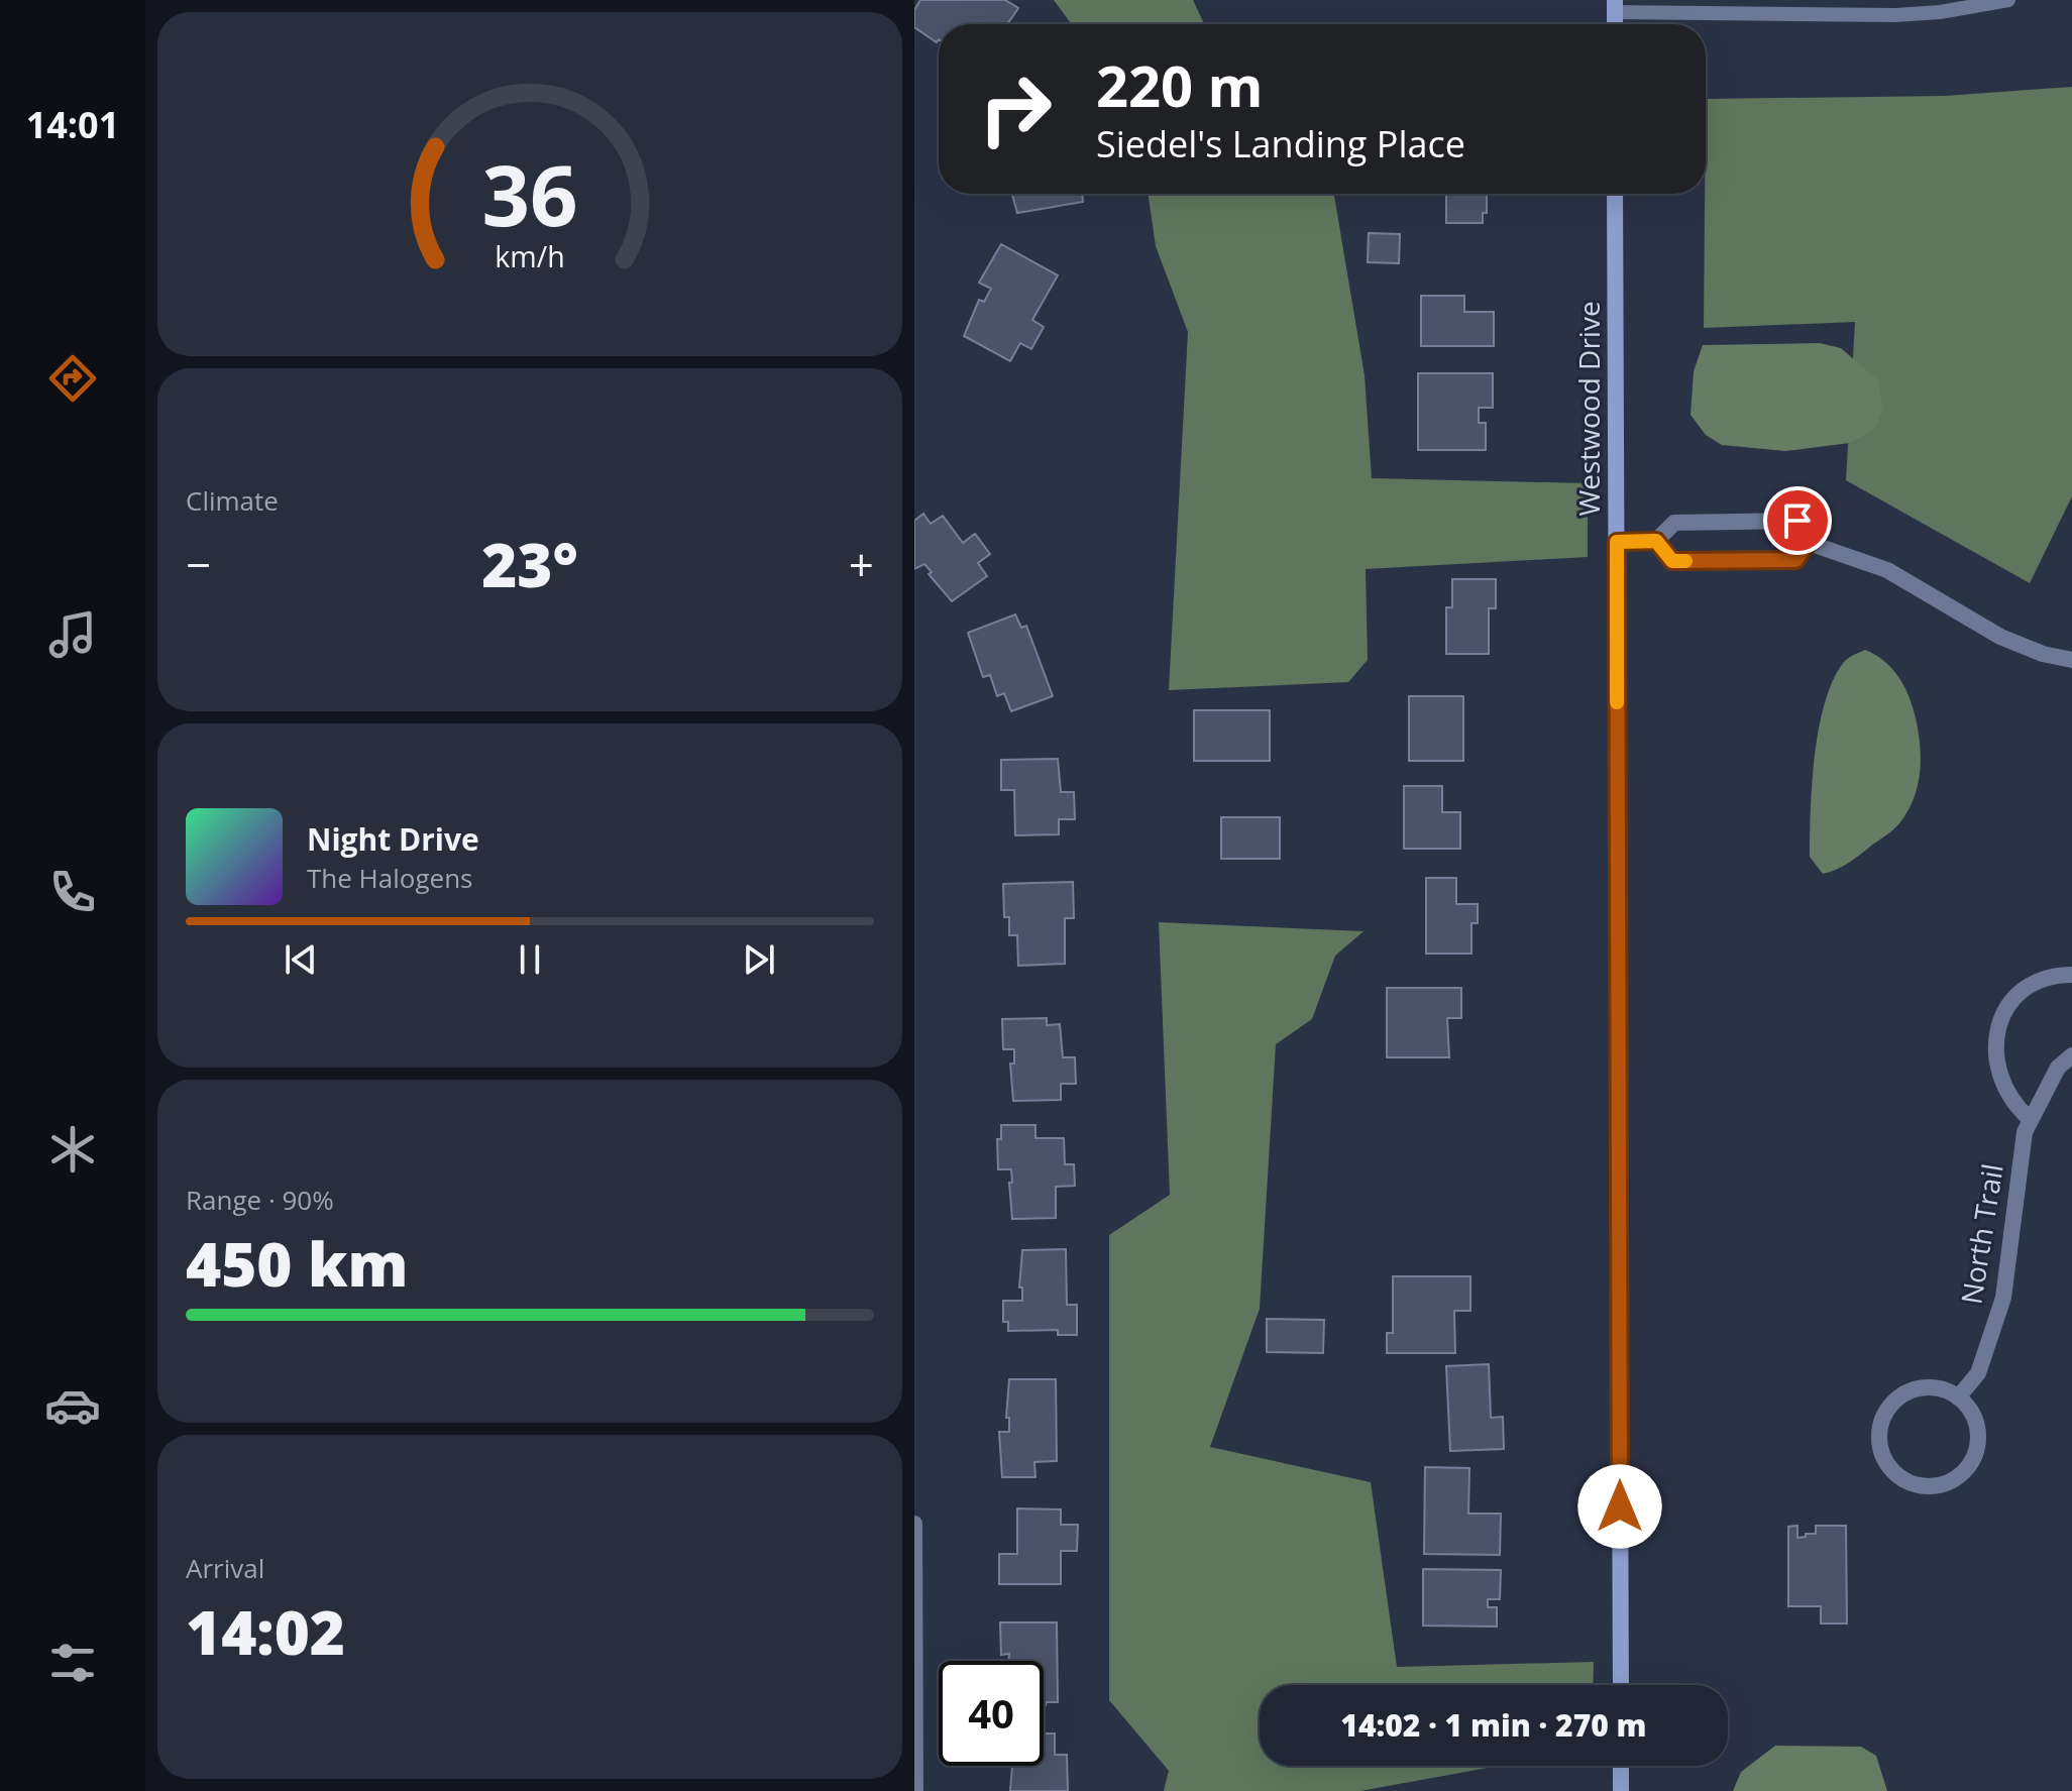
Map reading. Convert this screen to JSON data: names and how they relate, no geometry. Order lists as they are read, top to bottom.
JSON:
{
  "streets": {
    "street": ["Westwood Drive", "North Trail"]
  },
  "page": {
    "tabs": "14:01",
    "turn": ["220 m", "Siedel's Landing Place"],
    "tile": [
      "Climate",
      ["Range · 90%", "450 km"],
      ["Arrival", "14:02"]
    ],
    "heat": ["−", "23°", "+"],
    "song": ["Night Drive", "The Halogens"],
    "limit": "40",
    "trip": "14:02 · 1 min · 270 m",
    "gauge": ["36", "km/h"]
  }
}
